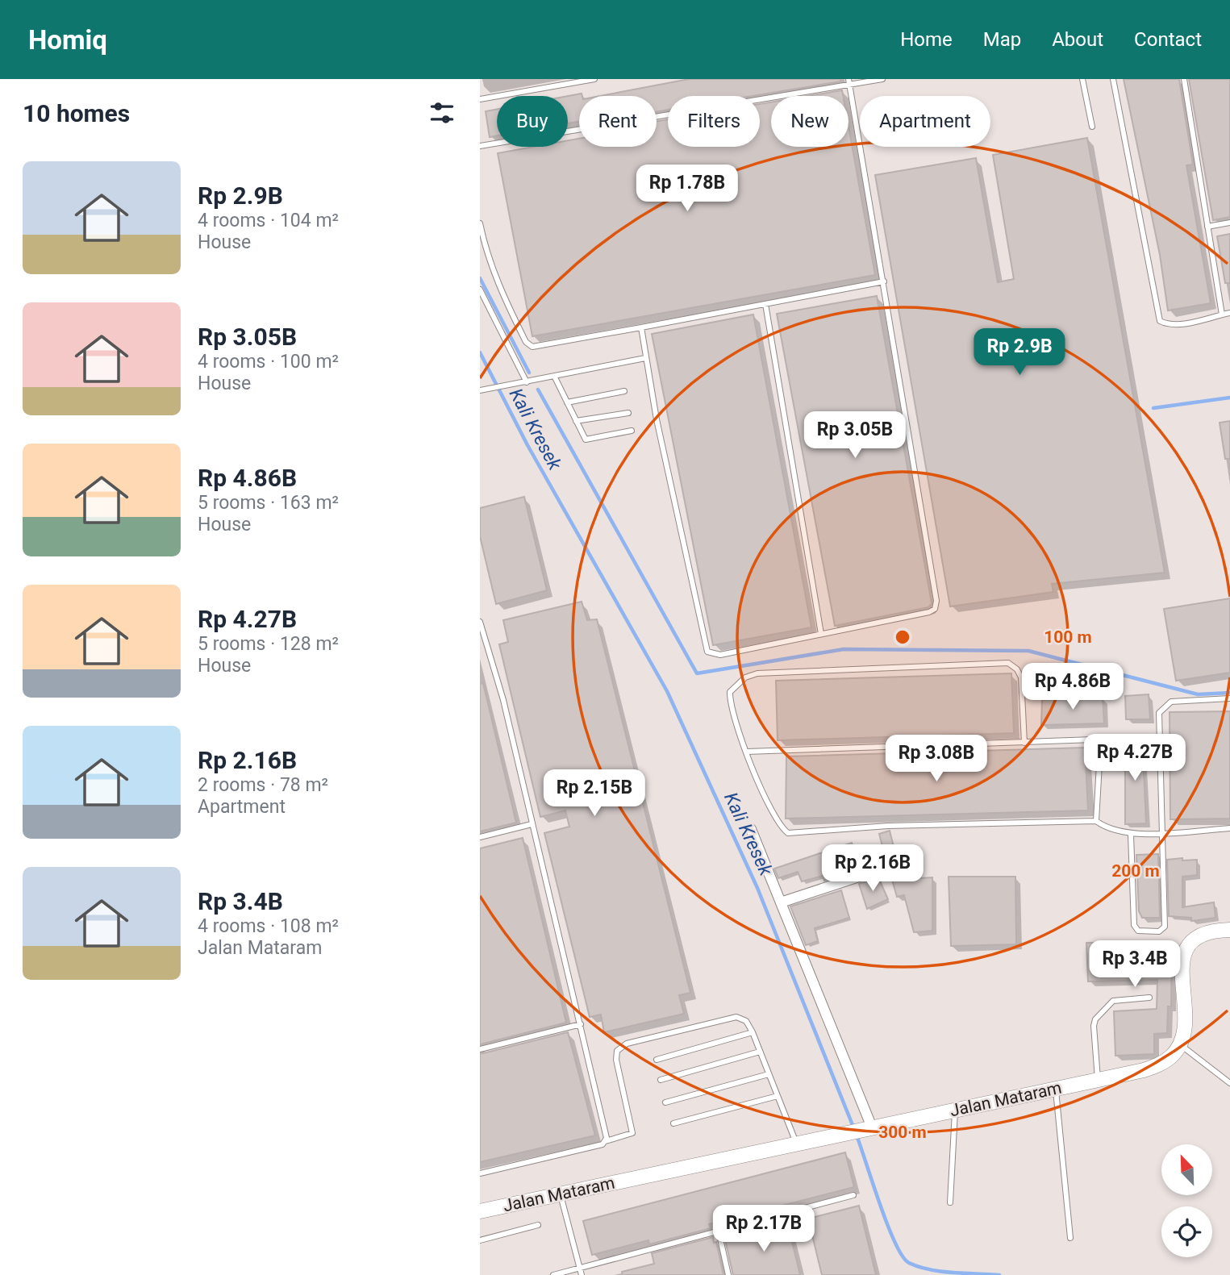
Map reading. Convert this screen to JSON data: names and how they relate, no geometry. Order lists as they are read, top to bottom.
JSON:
{
  "streets": {
    "main road": ["Jalan Mataram"]
  },
  "water": ["Kali Kresek"],
  "north": "top left",
  "page": {
    "header": "Homiq",
    "nav": [
      "Home",
      "Map",
      "About",
      "Contact"
    ],
    "heading": "10 homes",
    "chip": [
      "Buy",
      "Rent",
      "Filters",
      "New",
      "Apartment"
    ],
    "list": [
      {
        "name": "Rp 2.9B",
        "note": "4 rooms · 104 m² · House"
      },
      {
        "name": "Rp 3.05B",
        "note": "4 rooms · 100 m² · House"
      },
      {
        "name": "Rp 4.86B",
        "note": "5 rooms · 163 m² · House"
      },
      {
        "name": "Rp 4.27B",
        "note": "5 rooms · 128 m² · House"
      },
      {
        "name": "Rp 2.16B",
        "note": "2 rooms · 78 m² · Apartment"
      },
      {
        "name": "Rp 3.4B",
        "note": "4 rooms · 108 m² · Jalan Mataram"
      }
    ],
    "price": [
      "Rp 1.78B",
      "Rp 2.9B",
      "Rp 3.05B",
      "Rp 4.86B",
      "Rp 4.27B",
      "Rp 3.08B",
      "Rp 2.15B",
      "Rp 2.16B",
      "Rp 3.4B",
      "Rp 2.17B"
    ]
  },
  "rings": ["100 m", "200 m", "300 m"]
}
